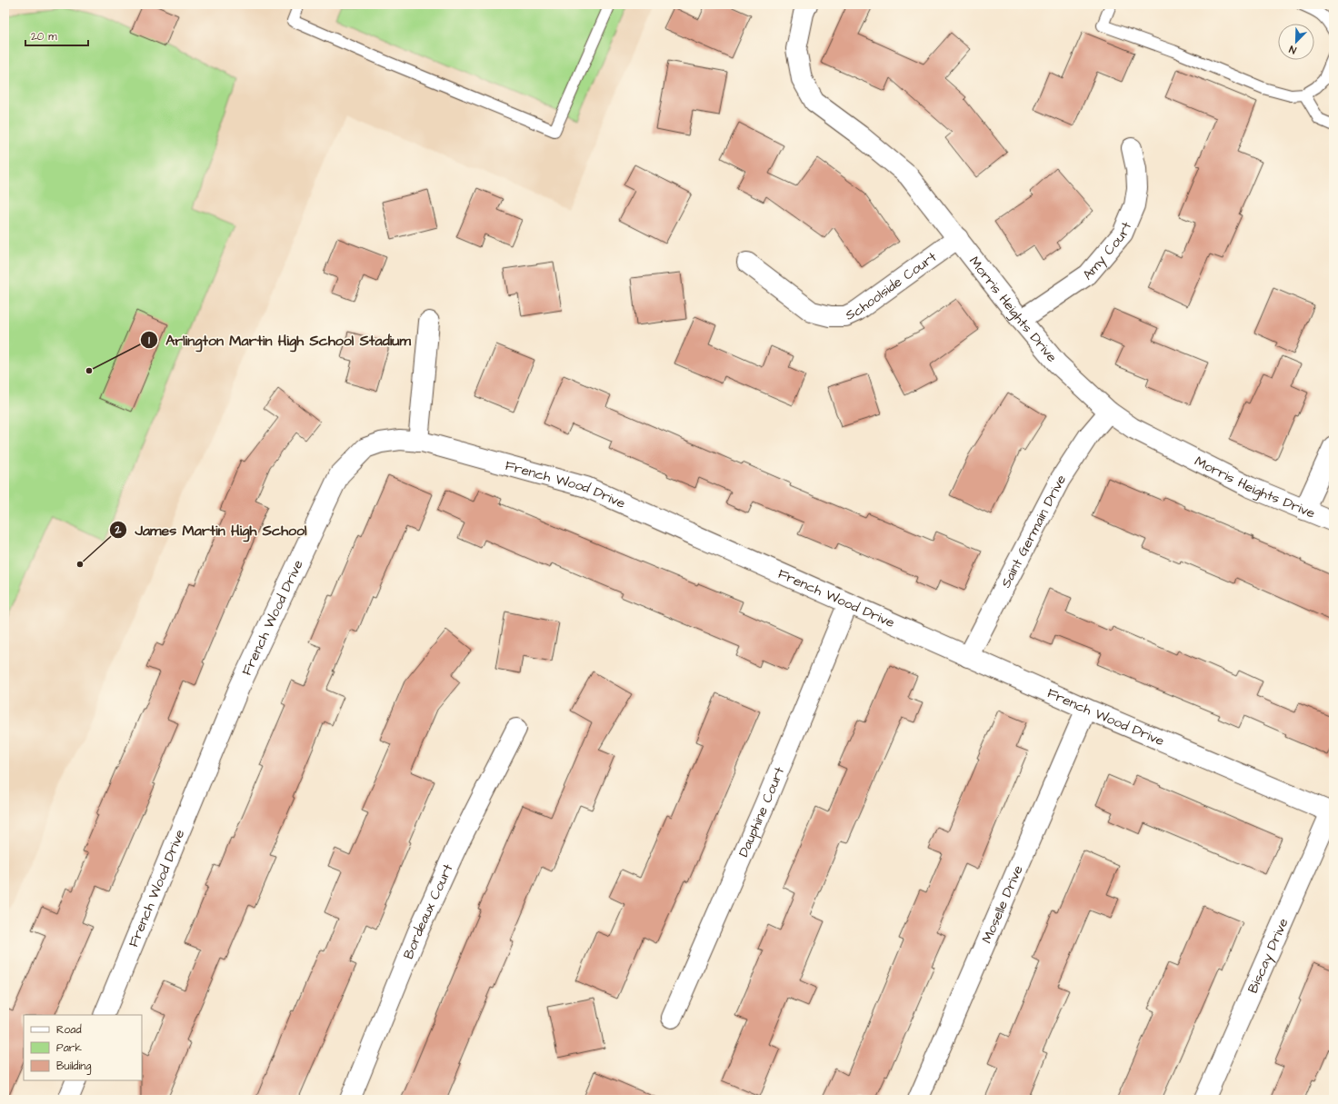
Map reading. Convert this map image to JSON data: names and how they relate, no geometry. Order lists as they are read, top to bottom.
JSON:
{
  "streets": {
    "street": [
      "Amy Court",
      "Schoolside Court",
      "Morris Heights Drive",
      "French Wood Drive",
      "Saint Germain Drive",
      "Dauphine Court",
      "Moselle Drive",
      "Bordeaux Court",
      "Biscay Drive"
    ]
  },
  "crossings": [
    ["Amy Court", "Morris Heights Drive"],
    ["Schoolside Court", "Morris Heights Drive"],
    ["Morris Heights Drive", "Saint Germain Drive"],
    ["French Wood Drive", "Saint Germain Drive"],
    ["French Wood Drive", "Dauphine Court"],
    ["French Wood Drive", "Moselle Drive"],
    ["French Wood Drive", "Biscay Drive"]
  ],
  "places": ["Arlington Martin High School Stadium", "James Martin High School"],
  "legend": ["Road", "Park", "Building"],
  "scale_bar": "20 m",
  "north": "bottom left"
}
